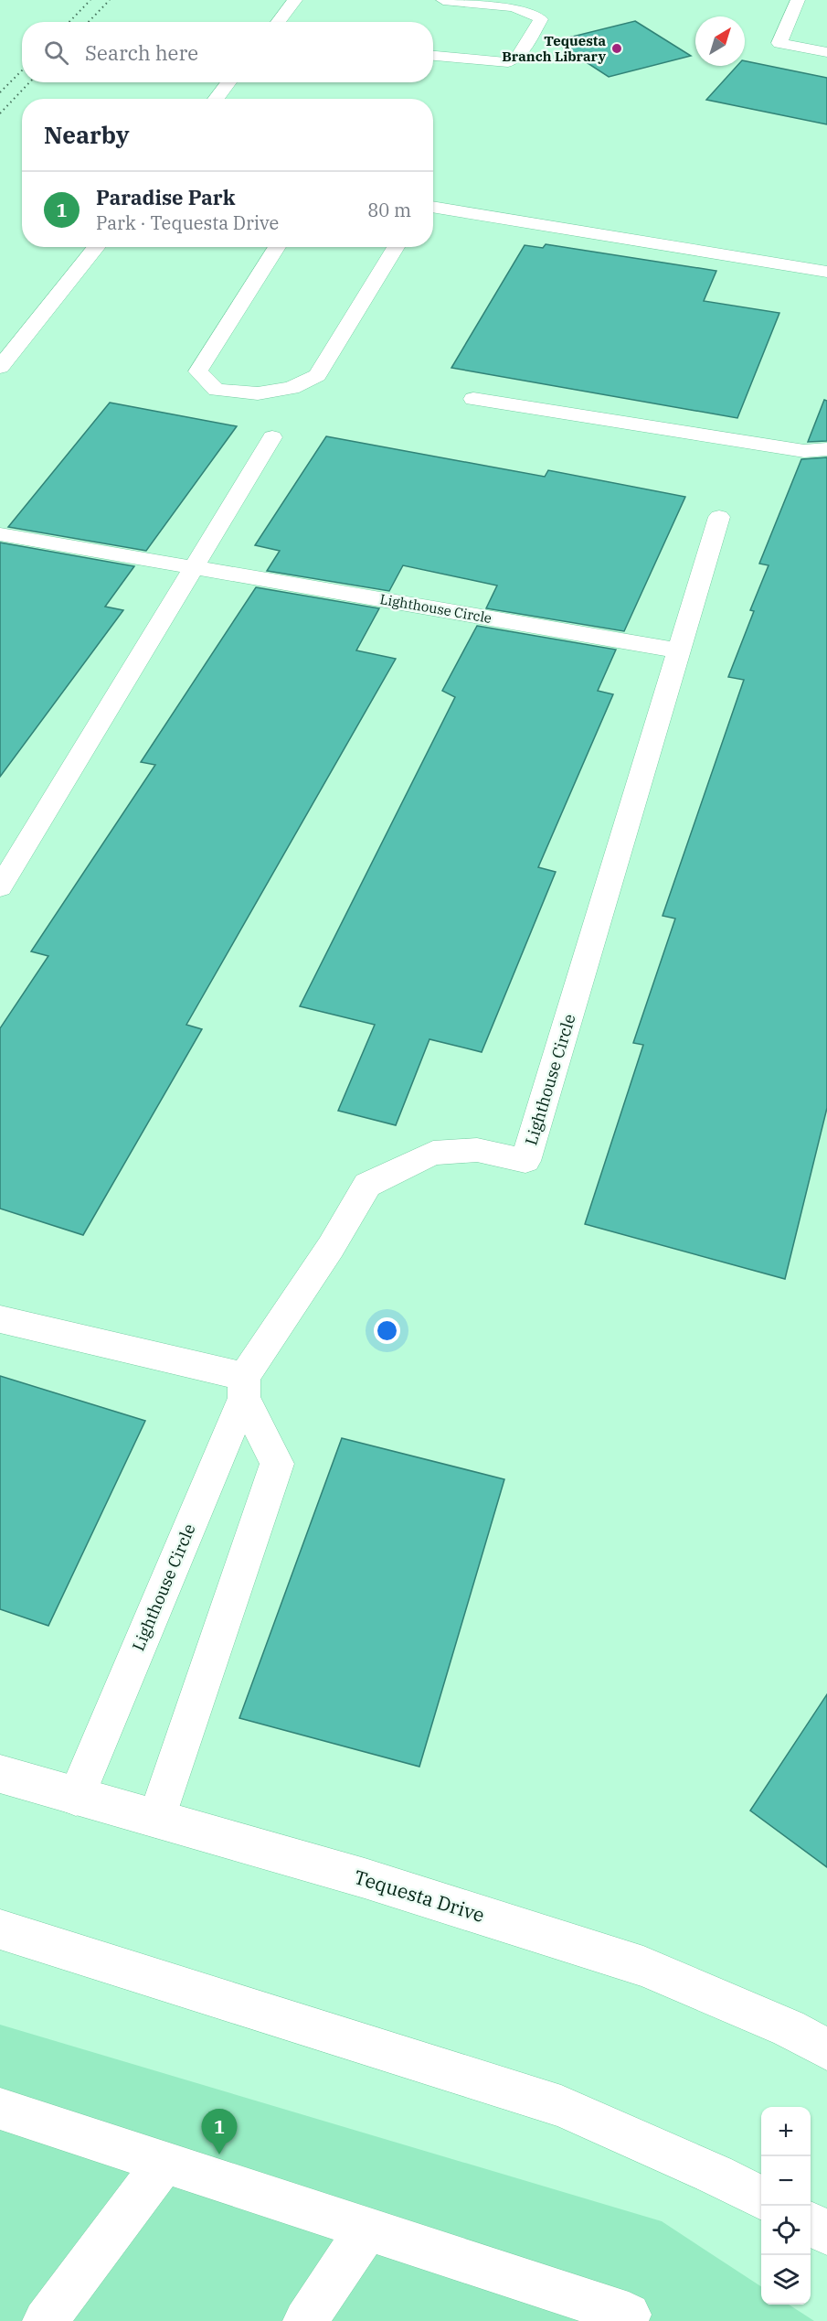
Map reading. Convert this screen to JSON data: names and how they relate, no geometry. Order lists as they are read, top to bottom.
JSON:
{
  "streets": {
    "street": ["Lighthouse Circle", "Tequesta Drive"]
  },
  "crossings": [
    ["Lighthouse Circle", "Tequesta Drive"]
  ],
  "places": ["Tequesta Branch Library"],
  "north": "top right",
  "page": {
    "search": "Search here",
    "heading": "Nearby",
    "list": [
      {
        "mark": "1",
        "name": "Paradise Park",
        "note": "Park · Tequesta Drive",
        "value": "80 m"
      }
    ],
    "map_buttons": ["+", "−"],
    "pins": "1"
  }
}
